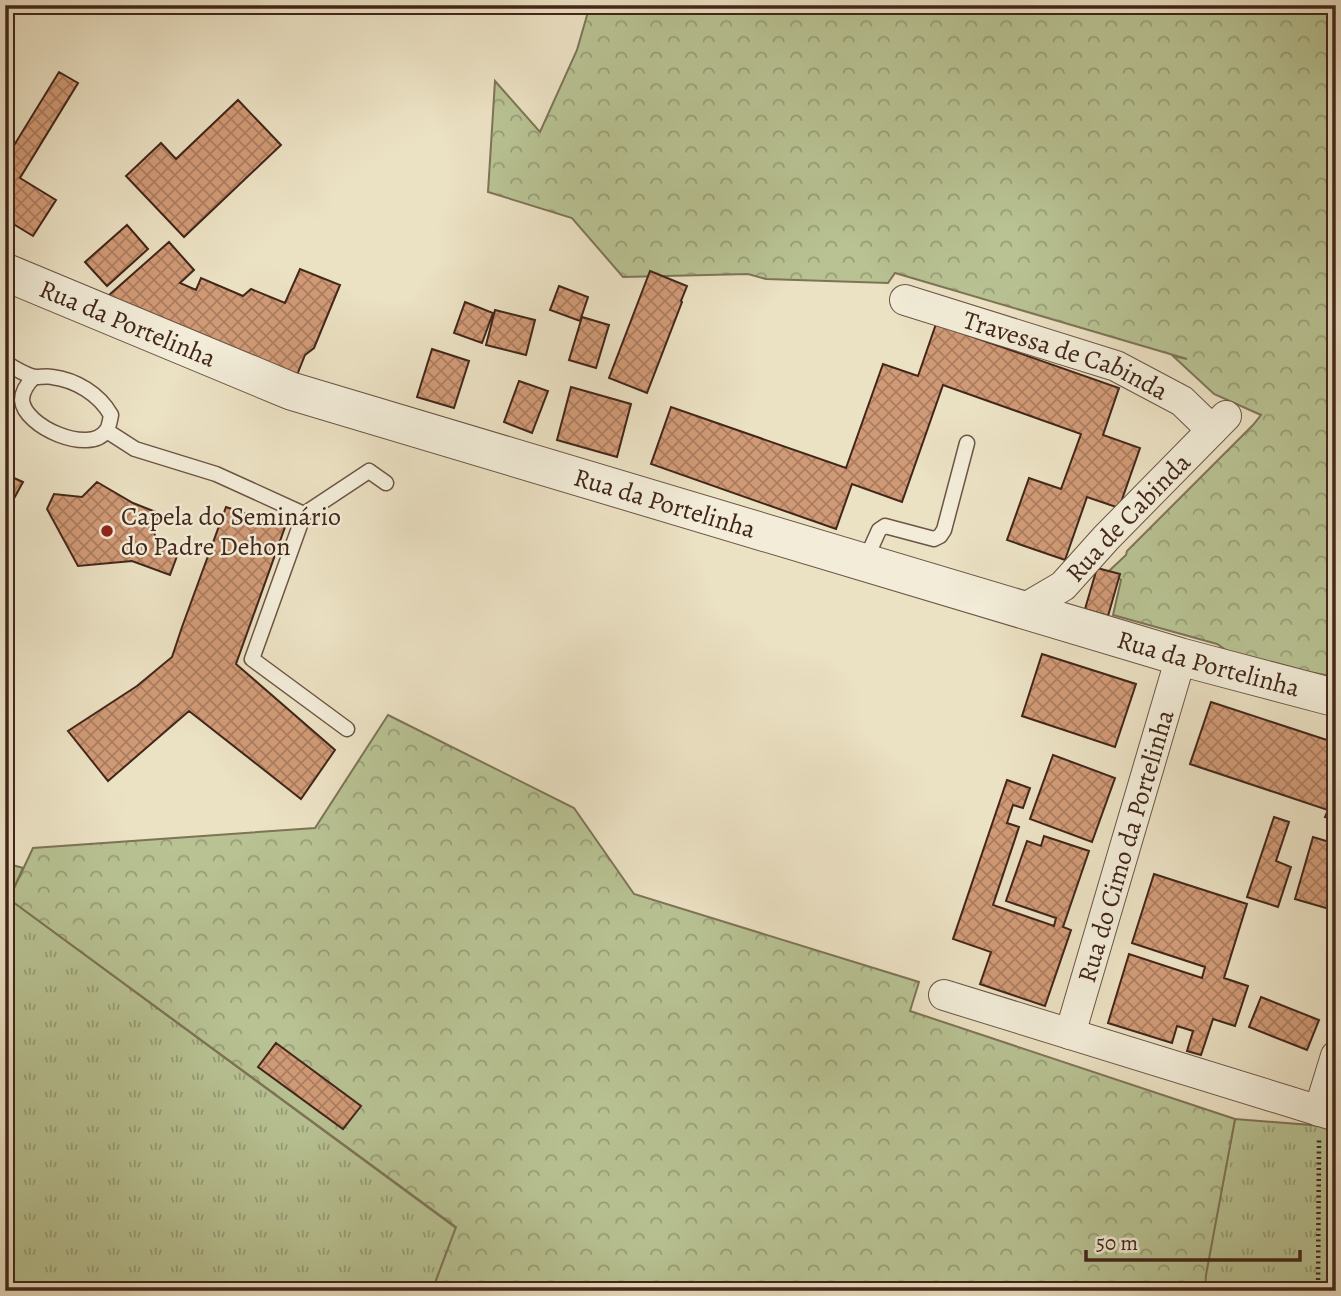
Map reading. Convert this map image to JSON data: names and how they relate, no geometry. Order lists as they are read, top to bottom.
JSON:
{
  "streets": {
    "street": [
      "Rua da Portelinha",
      "Travessa de Cabinda",
      "Rua de Cabinda",
      "Rua do Cimo da Portelinha"
    ]
  },
  "crossings": [
    ["Rua da Portelinha", "Rua de Cabinda"],
    ["Rua da Portelinha", "Rua do Cimo da Portelinha"],
    ["Travessa de Cabinda", "Rua de Cabinda"]
  ],
  "places": ["Capela do Seminário do Padre Dehon"],
  "scale_bar": "50 m"
}
